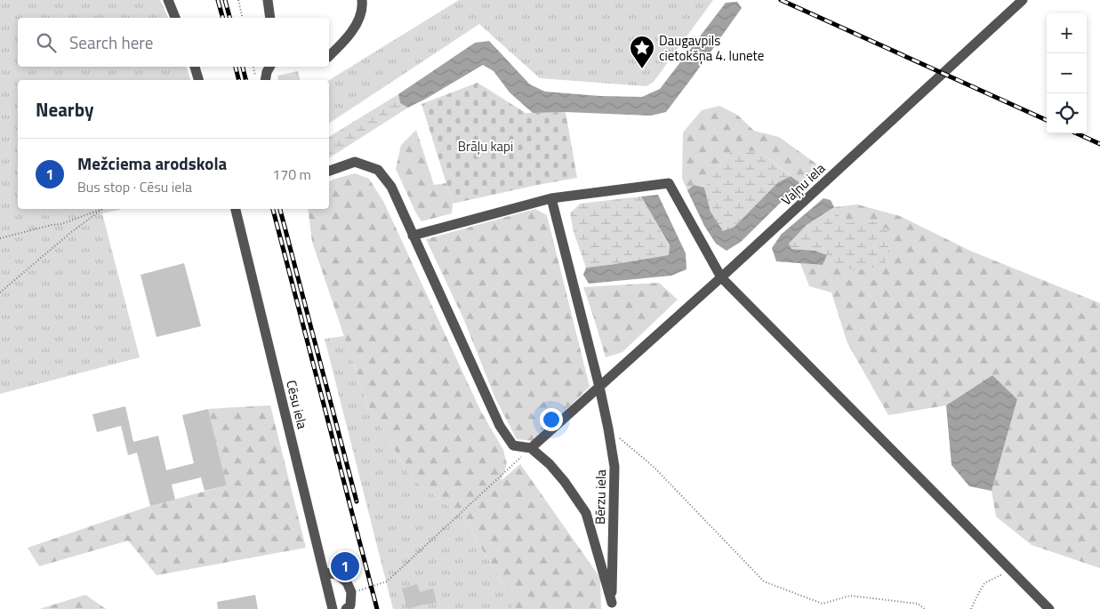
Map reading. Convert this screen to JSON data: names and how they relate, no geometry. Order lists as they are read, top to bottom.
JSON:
{
  "streets": {
    "street": ["Vaļņu iela", "Cēsu iela", "Bērzu iela"]
  },
  "crossings": [
    ["Vaļņu iela", "Bērzu iela"]
  ],
  "parks": ["Brāļu kapi"],
  "places": {
    "place": ["Daugavpils cietokšņa 4. lunete"]
  },
  "page": {
    "map_buttons": ["+", "−"],
    "search": "Search here",
    "heading": "Nearby",
    "list": [
      {
        "mark": "1",
        "name": "Mežciema arodskola",
        "note": "Bus stop · Cēsu iela",
        "value": "170 m"
      }
    ],
    "pins": "1"
  }
}
